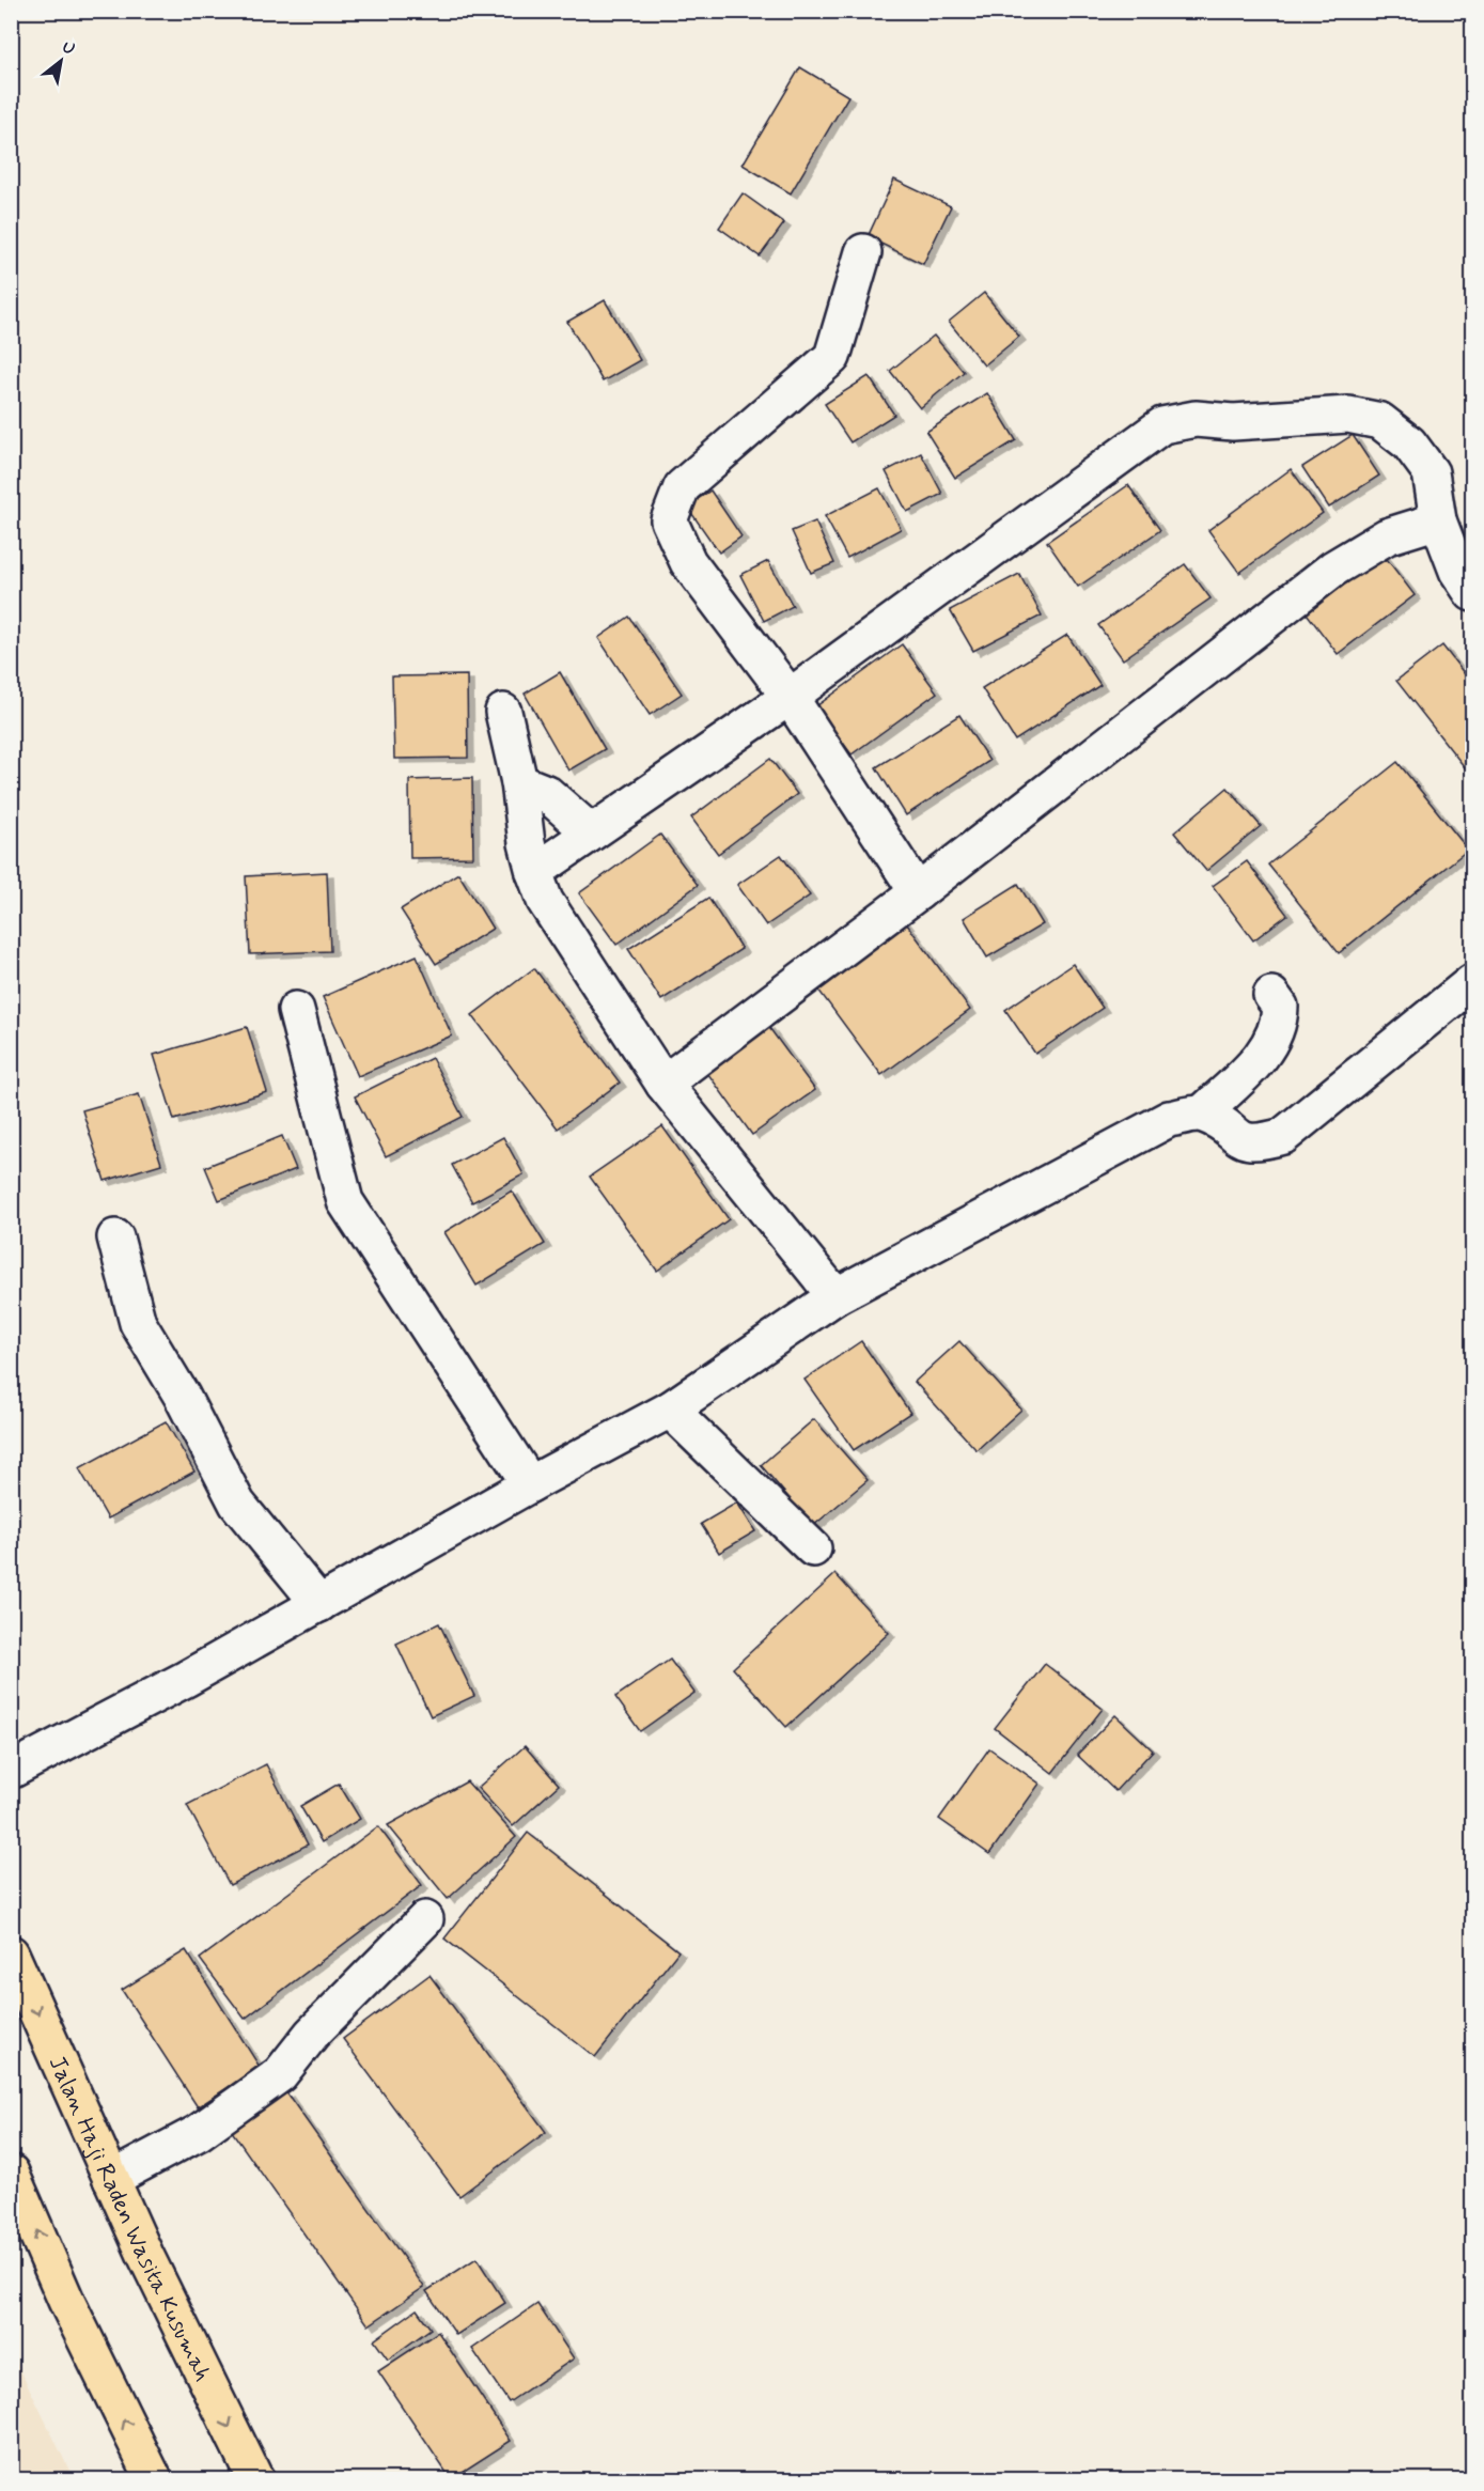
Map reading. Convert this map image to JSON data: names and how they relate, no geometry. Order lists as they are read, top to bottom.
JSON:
{
  "streets": {
    "highway": ["Jalan Haji Raden Wasita Kusumah"]
  },
  "north": "top right"
}
